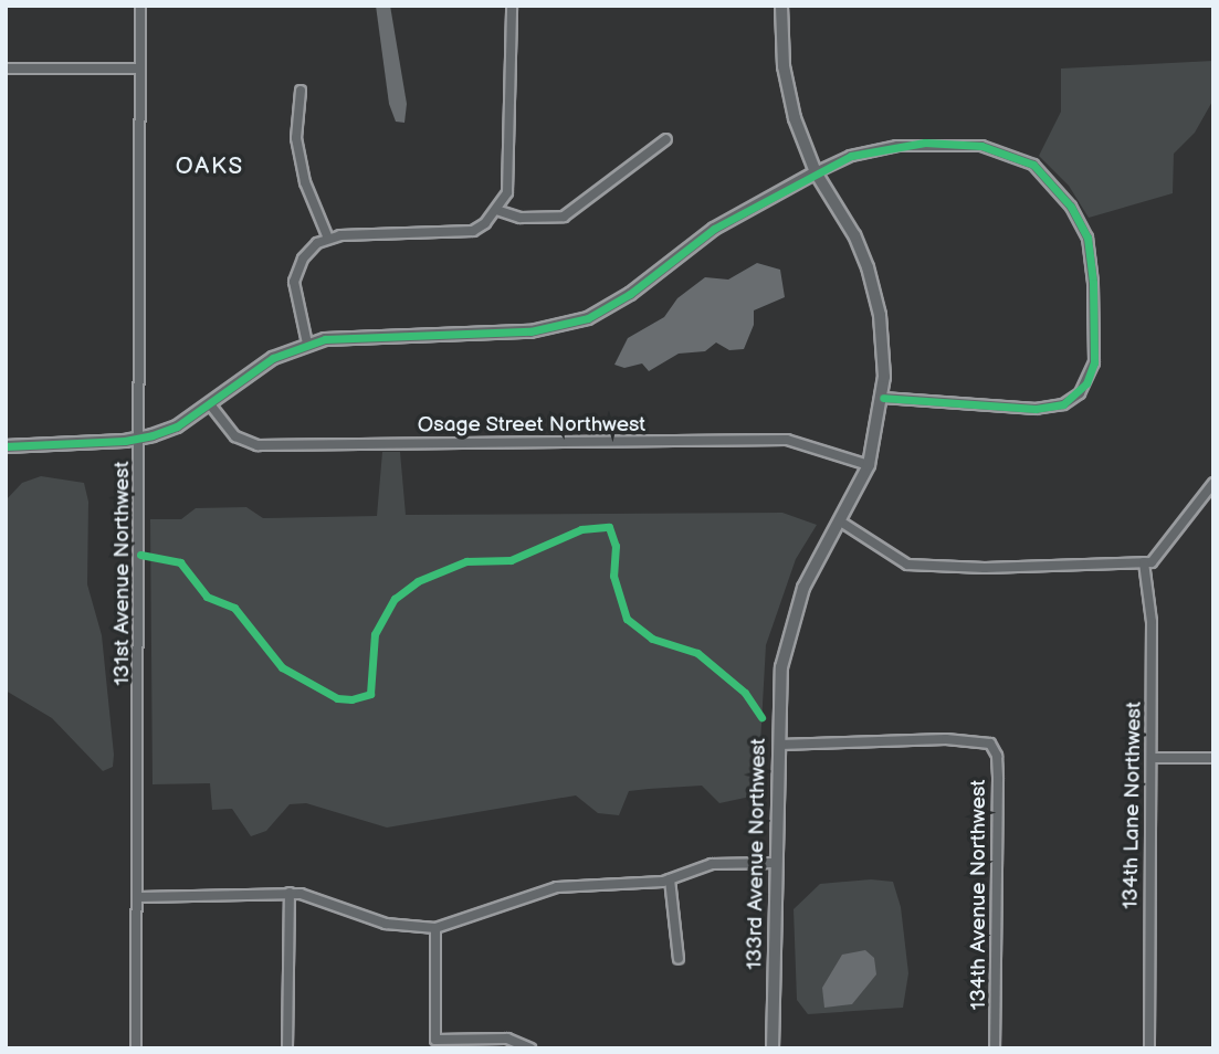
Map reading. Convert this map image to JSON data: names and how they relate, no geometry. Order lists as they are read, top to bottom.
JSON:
{
  "streets": {
    "street": [
      "Osage Street Northwest",
      "131st Avenue Northwest",
      "134th Lane Northwest",
      "133rd Avenue Northwest",
      "134th Avenue Northwest"
    ]
  },
  "crossings": [
    ["Osage Street Northwest", "133rd Avenue Northwest"],
    ["133rd Avenue Northwest", "134th Avenue Northwest"]
  ],
  "districts": ["OAKS"]
}
